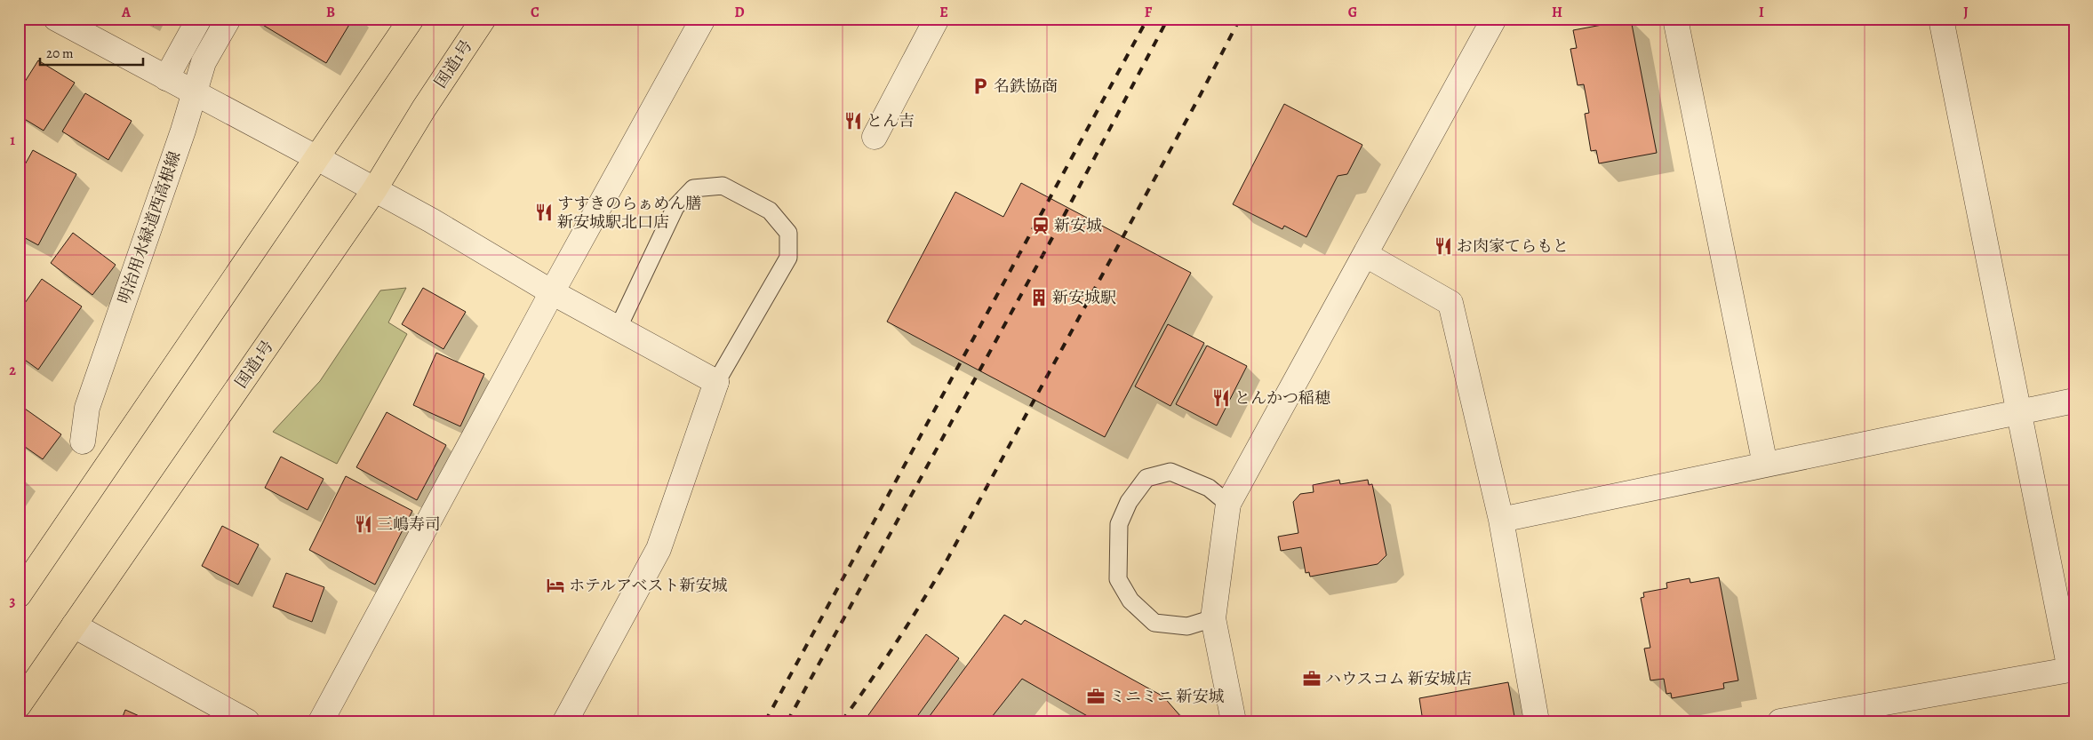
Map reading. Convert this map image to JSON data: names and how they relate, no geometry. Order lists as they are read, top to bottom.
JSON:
{
  "streets": {
    "highway": ["国道1号"],
    "street": ["明治用水緑道西高根線"]
  },
  "places": {
    "parking": ["名鉄協商"],
    "restaurant": [
      "とん吉",
      "すすきのらぁめん膳 新安城駅北口店",
      "お肉家てらもと",
      "とんかつ稲穂",
      "三嶋寿司"
    ],
    "station": ["新安城"],
    "building": ["新安城駅"],
    "hotel": ["ホテルアベスト新安城"],
    "office": ["ハウスコム 新安城店", "ミニミニ 新安城"]
  },
  "scale_bar": "20 m",
  "grid": {
    "columns": [
      "A",
      "B",
      "C",
      "D",
      "E",
      "F",
      "G",
      "H",
      "I",
      "J"
    ],
    "rows": ["1", "2", "3"]
  }
}
